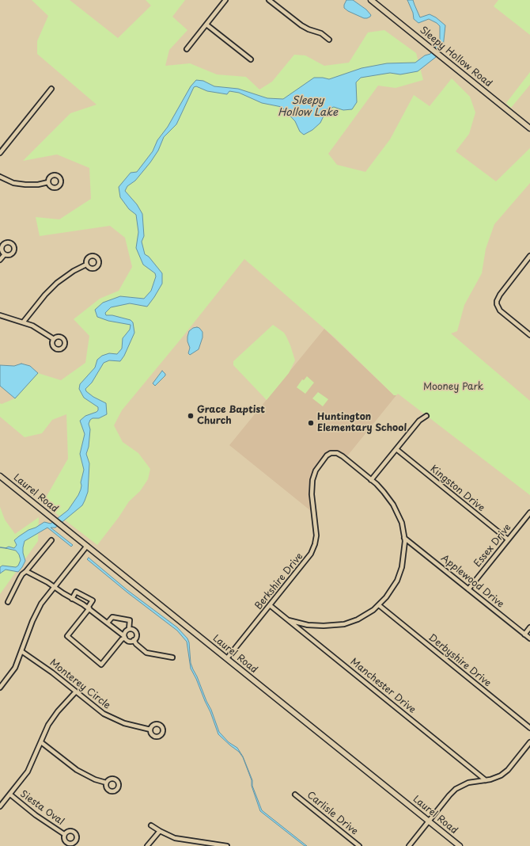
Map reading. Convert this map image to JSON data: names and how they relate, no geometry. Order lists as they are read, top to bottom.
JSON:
{
  "streets": {
    "street": [
      "Sleepy Hollow Road",
      "Kingston Drive",
      "Laurel Road",
      "Essex Drive",
      "Berkshire Drive",
      "Applewood Drive",
      "Derbyshire Drive",
      "Monterey Circle",
      "Manchester Drive",
      "Siesta Oval",
      "Carlisle Drive"
    ]
  },
  "crossings": [
    ["Kingston Drive", "Essex Drive"],
    ["Laurel Road", "Berkshire Drive"],
    ["Essex Drive", "Applewood Drive"],
    ["Berkshire Drive", "Manchester Drive"]
  ],
  "water": ["Sleepy Hollow Lake"],
  "parks": ["Mooney Park"],
  "places": ["Grace Baptist Church", "Huntington Elementary School"]
}
